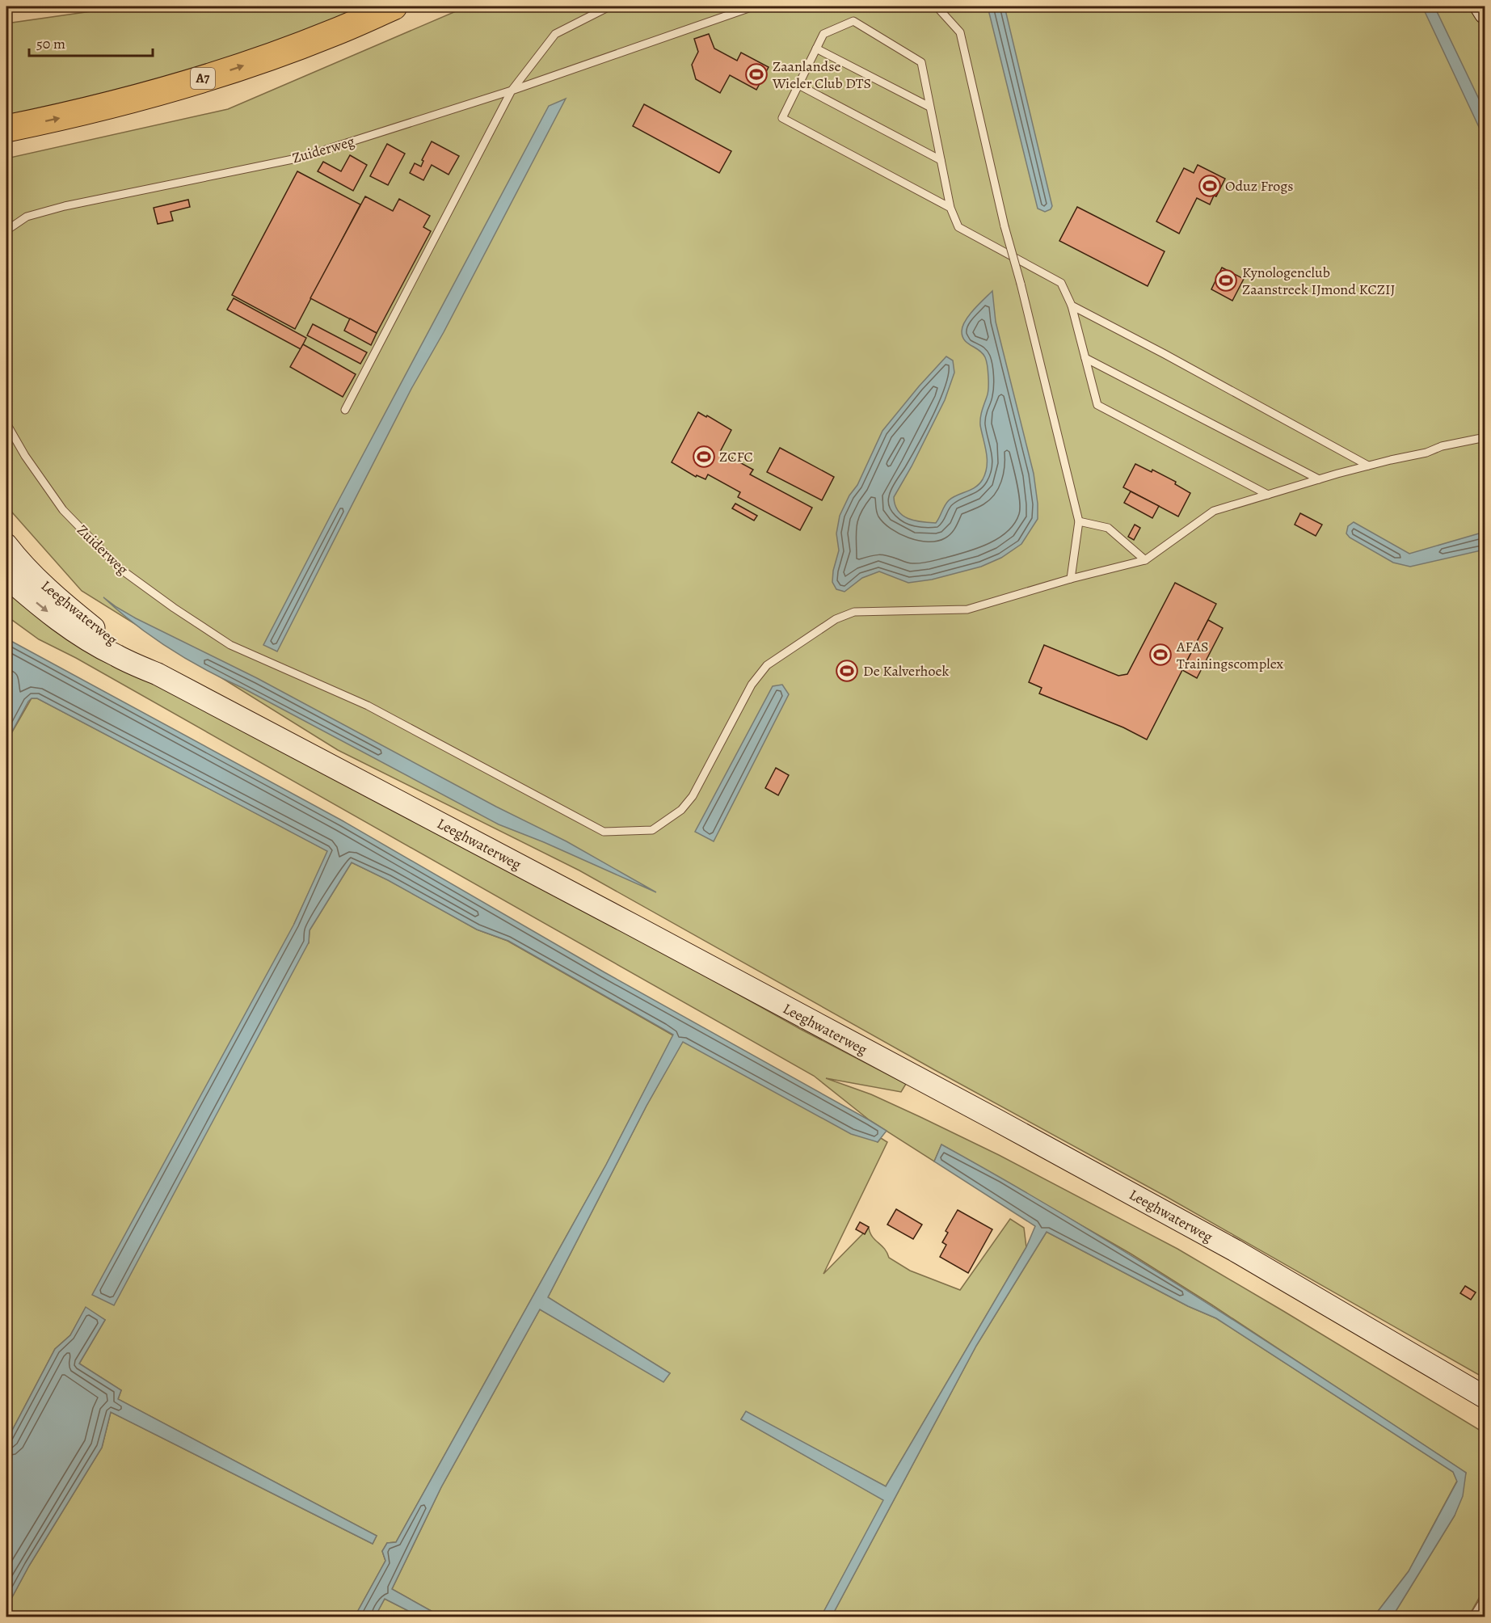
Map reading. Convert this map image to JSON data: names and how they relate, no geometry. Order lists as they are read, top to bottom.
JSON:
{
  "streets": {
    "highway": ["A7"],
    "main road": ["Leeghwaterweg"],
    "lane": ["Zuiderweg"]
  },
  "places": {
    "sports": [
      "Zaanlandse Wieler Club DTS",
      "Oduz Frogs",
      "Kynologenclub Zaanstreek IJmond KCZIJ",
      "ZCFC",
      "AFAS Trainingscomplex",
      "De Kalverhoek"
    ]
  },
  "scale_bar": "50 m"
}
